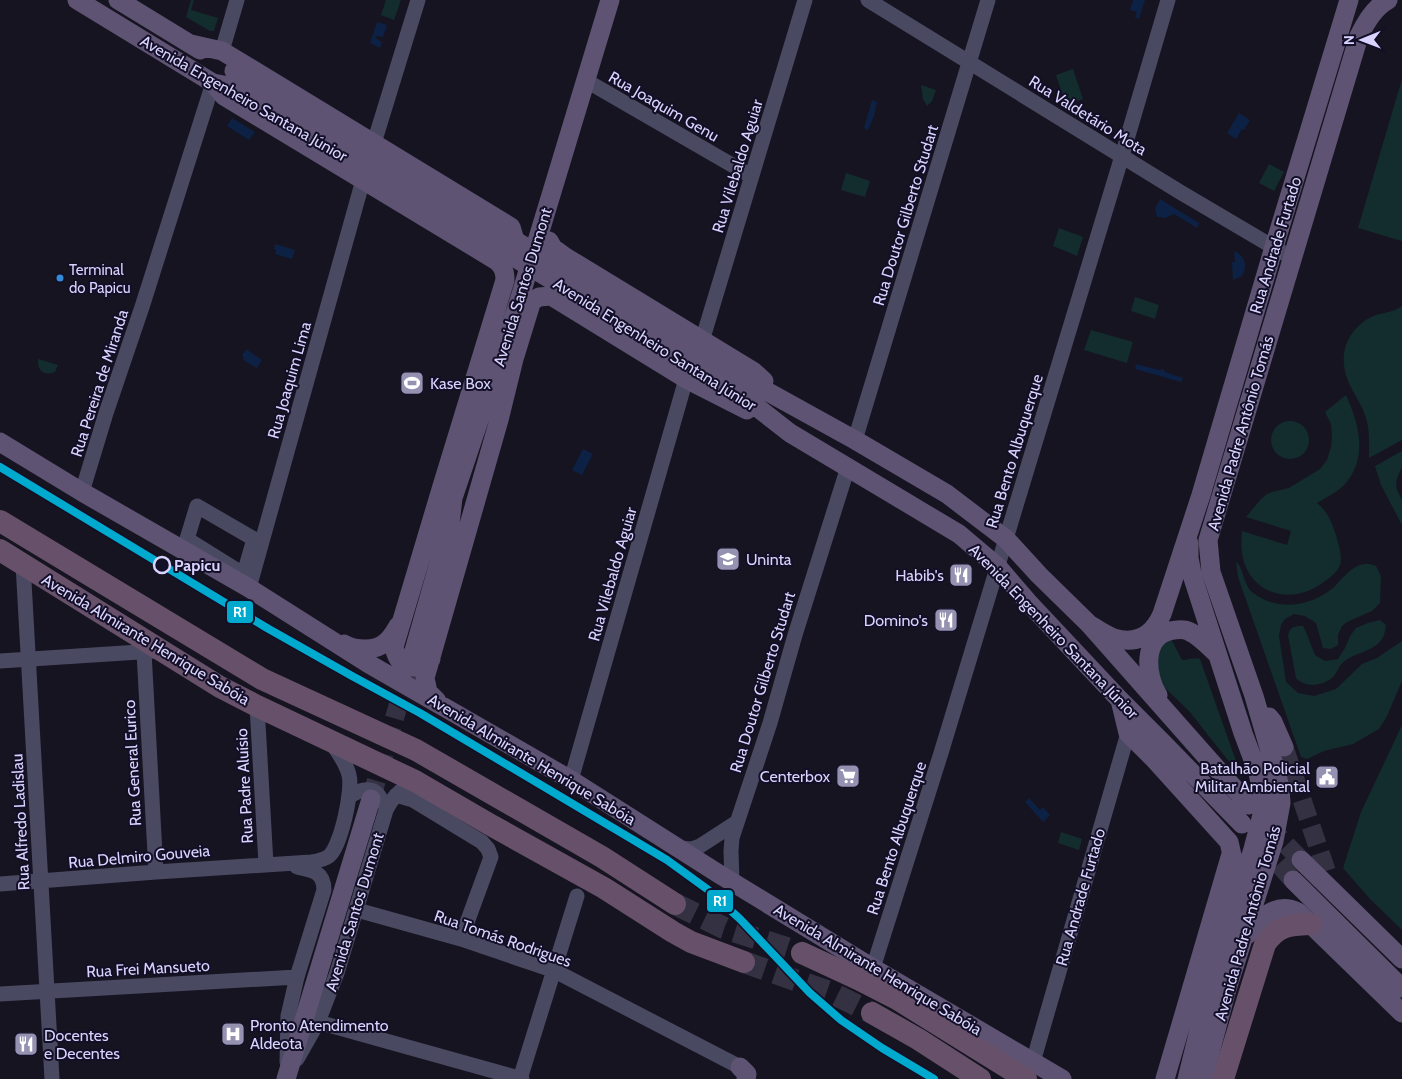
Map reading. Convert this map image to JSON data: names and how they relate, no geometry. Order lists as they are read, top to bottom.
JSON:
{
  "streets": {
    "highway": ["Avenida Almirante Henrique Sabóia"],
    "main road": [
      "Avenida Engenheiro Santana Júnior",
      "Rua Andrade Furtado",
      "Avenida Santos Dumont",
      "Avenida Padre Antônio Tomás"
    ],
    "street": [
      "Rua Joaquim Genu",
      "Rua Valdetário Mota",
      "Rua Vilebaldo Aguiar",
      "Rua Doutor Gilberto Studart",
      "Rua Joaquim Lima",
      "Rua Pereira de Miranda",
      "Rua Bento Albuquerque",
      "Rua General Eurico",
      "Rua Padre Aluísio",
      "Rua Alfredo Ladislau",
      "Rua Delmiro Gouveia",
      "Rua Tomás Rodrigues",
      "Rua Frei Mansueto"
    ]
  },
  "crossings": [
    ["Avenida Engenheiro Santana Júnior", "Rua Doutor Gilberto Studart"],
    ["Avenida Engenheiro Santana Júnior", "Rua Pereira de Miranda"],
    ["Avenida Engenheiro Santana Júnior", "Rua Bento Albuquerque"],
    ["Rua Joaquim Genu", "Rua Vilebaldo Aguiar"],
    ["Rua Joaquim Genu", "Avenida Santos Dumont"],
    ["Rua Valdetário Mota", "Rua Doutor Gilberto Studart"],
    ["Rua Valdetário Mota", "Rua Andrade Furtado"],
    ["Rua Valdetário Mota", "Avenida Padre Antônio Tomás"],
    ["Rua Valdetário Mota", "Rua Bento Albuquerque"],
    ["Rua Vilebaldo Aguiar", "Avenida Almirante Henrique Sabóia"],
    ["Rua Doutor Gilberto Studart", "Avenida Almirante Henrique Sabóia"],
    ["Rua Andrade Furtado", "Avenida Padre Antônio Tomás"],
    ["Rua Andrade Furtado", "Avenida Almirante Henrique Sabóia"],
    ["Avenida Santos Dumont", "Avenida Almirante Henrique Sabóia"],
    ["Avenida Santos Dumont", "Rua Tomás Rodrigues"],
    ["Rua Joaquim Lima", "Avenida Almirante Henrique Sabóia"],
    ["Rua Pereira de Miranda", "Avenida Almirante Henrique Sabóia"],
    ["Rua Bento Albuquerque", "Avenida Almirante Henrique Sabóia"],
    ["Avenida Almirante Henrique Sabóia", "Rua General Eurico"],
    ["Avenida Almirante Henrique Sabóia", "Rua Padre Aluísio"],
    ["Avenida Almirante Henrique Sabóia", "Rua Alfredo Ladislau"],
    ["Rua General Eurico", "Rua Delmiro Gouveia"],
    ["Rua Padre Aluísio", "Rua Delmiro Gouveia"],
    ["Rua Alfredo Ladislau", "Rua Delmiro Gouveia"],
    ["Rua Alfredo Ladislau", "Rua Frei Mansueto"]
  ],
  "places": {
    "other": ["Terminal do Papicu", "Papicu"],
    "sports": ["Kase Box"],
    "school or university": ["Uninta"],
    "restaurant": ["Habib's", "Domino's", "Docentes e Decentes"],
    "supermarket": ["Centerbox"],
    "public building": ["Batalhão Policial Militar Ambiental"],
    "hospital": ["Pronto Atendimento Aldeota"]
  },
  "lines": ["transit line R1"],
  "north": "left"
}
